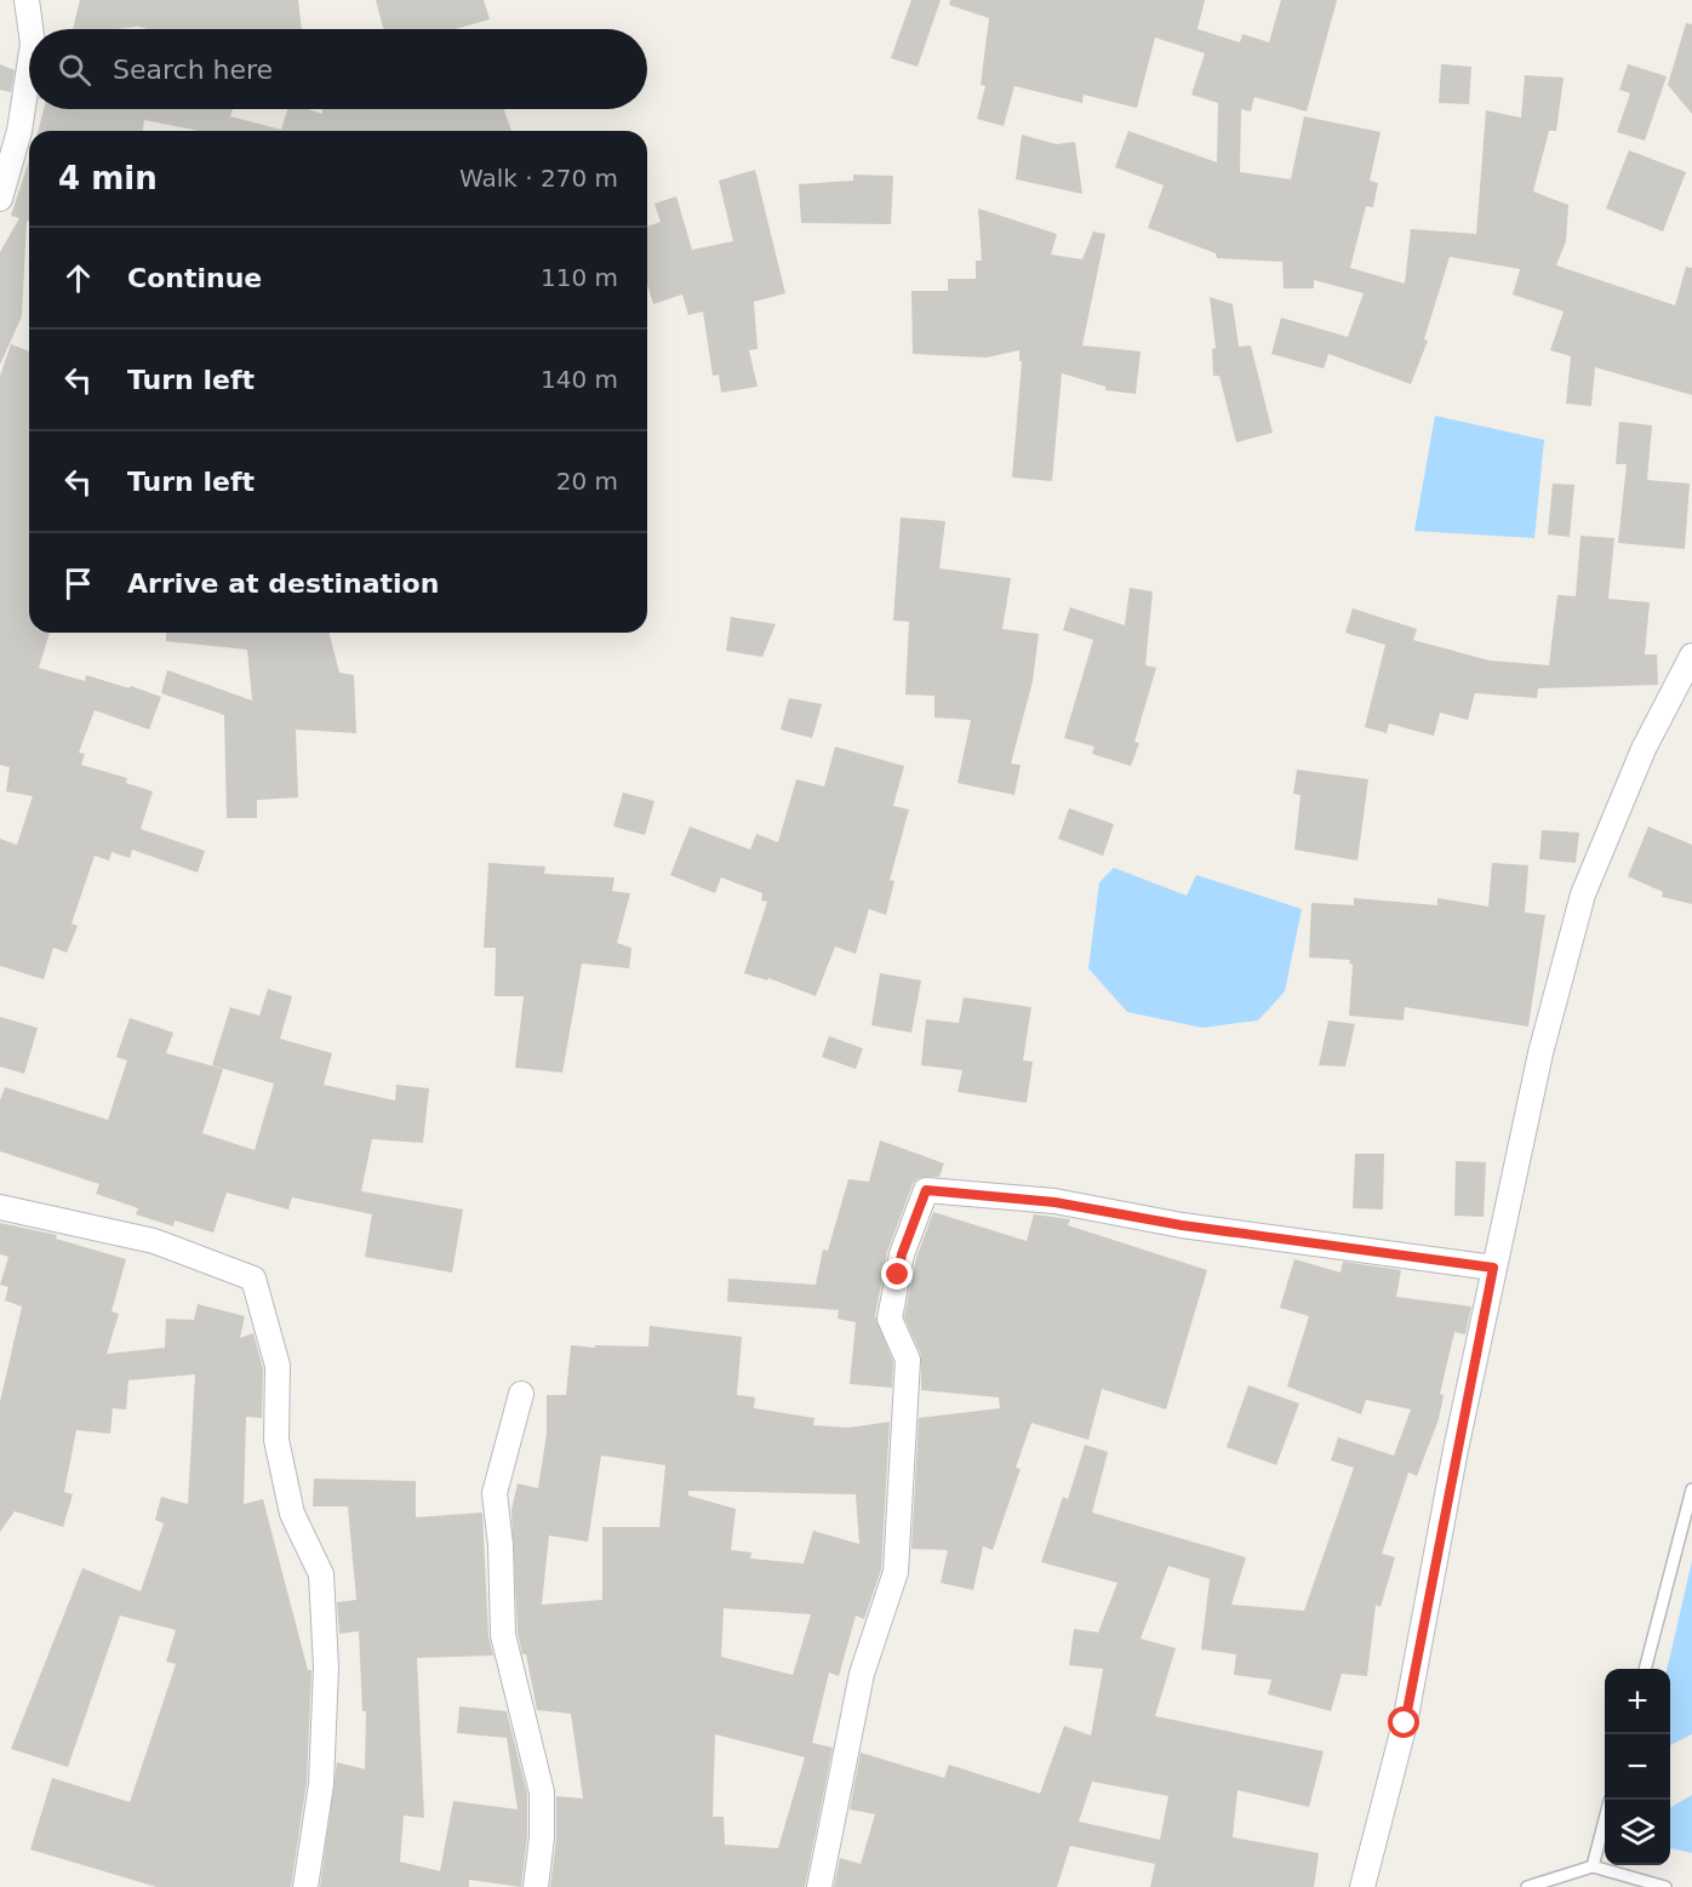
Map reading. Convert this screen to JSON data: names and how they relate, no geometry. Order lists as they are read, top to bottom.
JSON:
{
  "page": {
    "search": "Search here",
    "heading": ["4 min", "Walk · 270 m"],
    "list": [
      ["Continue", "110 m"],
      ["Turn left", "140 m"],
      ["Turn left", "20 m"],
      "Arrive at destination"
    ],
    "map_buttons": ["+", "−"]
  }
}
